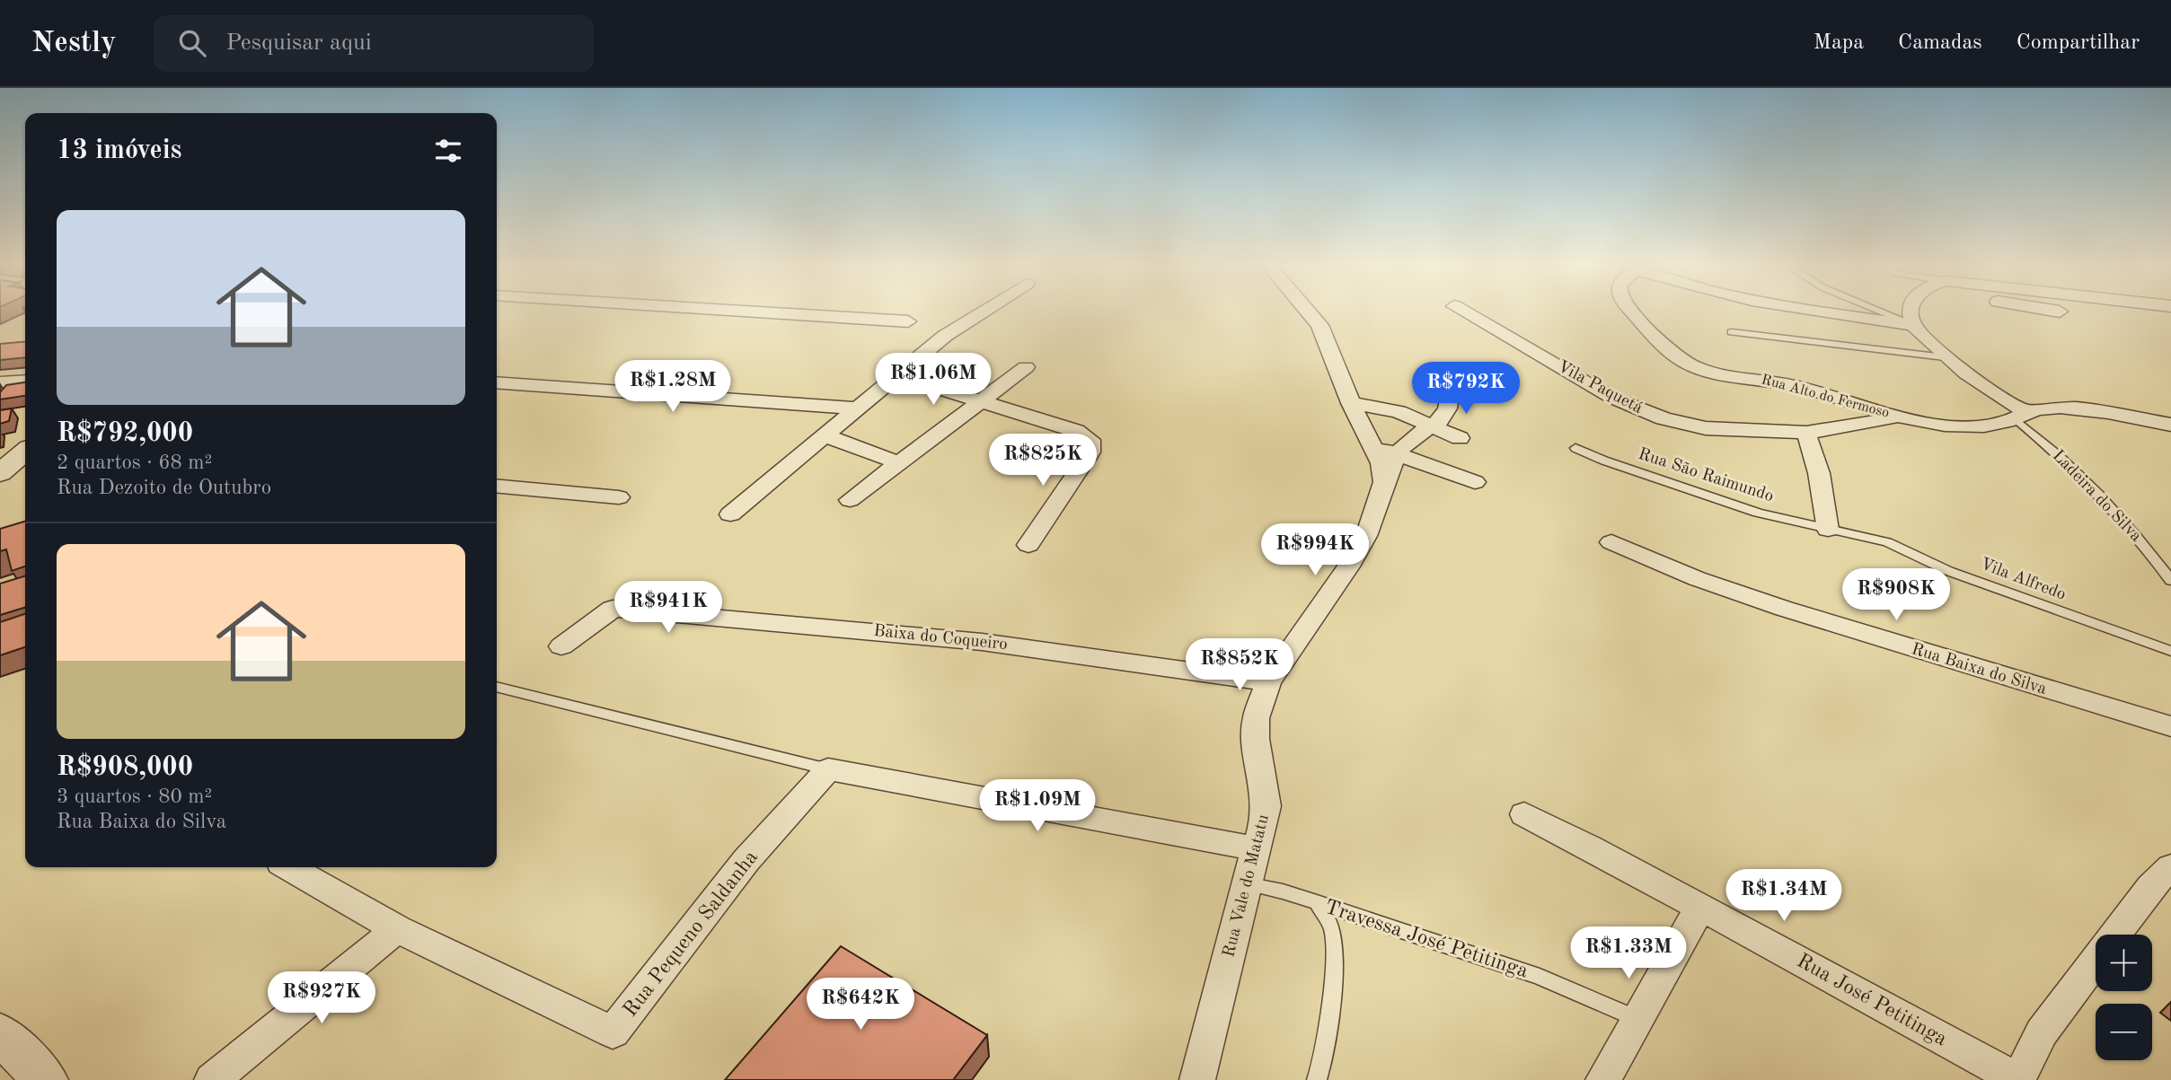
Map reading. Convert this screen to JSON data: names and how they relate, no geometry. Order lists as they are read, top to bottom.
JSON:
{
  "streets": {
    "street": [
      "Vila Paquetá",
      "Rua Alto do Fermoso",
      "Ladeira do Silva",
      "Baixa do Coqueiro",
      "Rua Baixa do Silva",
      "Rua Vale do Matatu",
      "Rua Pequeno Saldanha",
      "Rua José Petitinga"
    ],
    "lane": ["Rua São Raimundo", "Vila Alfredo", "Travessa José Petitinga"]
  },
  "crossings": [
    ["Vila Paquetá", "Rua Alto do Fermoso"],
    ["Rua São Raimundo", "Vila Alfredo"],
    ["Baixa do Coqueiro", "Rua Vale do Matatu"],
    ["Rua Vale do Matatu", "Travessa José Petitinga"]
  ],
  "page": {
    "header": "Nestly",
    "search": "Pesquisar aqui",
    "nav": ["Mapa", "Camadas", "Compartilhar"],
    "heading": "13 imóveis",
    "list": [
      {
        "name": "R$792,000",
        "note": "2 quartos · 68 m² · Rua Dezoito de Outubro"
      },
      {
        "name": "R$908,000",
        "note": "3 quartos · 80 m² · Rua Baixa do Silva"
      }
    ],
    "price": [
      "R$1.06M",
      "R$1.28M",
      "R$792K",
      "R$825K",
      "R$994K",
      "R$908K",
      "R$941K",
      "R$852K",
      "R$1.09M",
      "R$1.34M",
      "R$1.33M",
      "R$927K",
      "R$642K"
    ],
    "map_buttons": ["+", "−"]
  }
}
